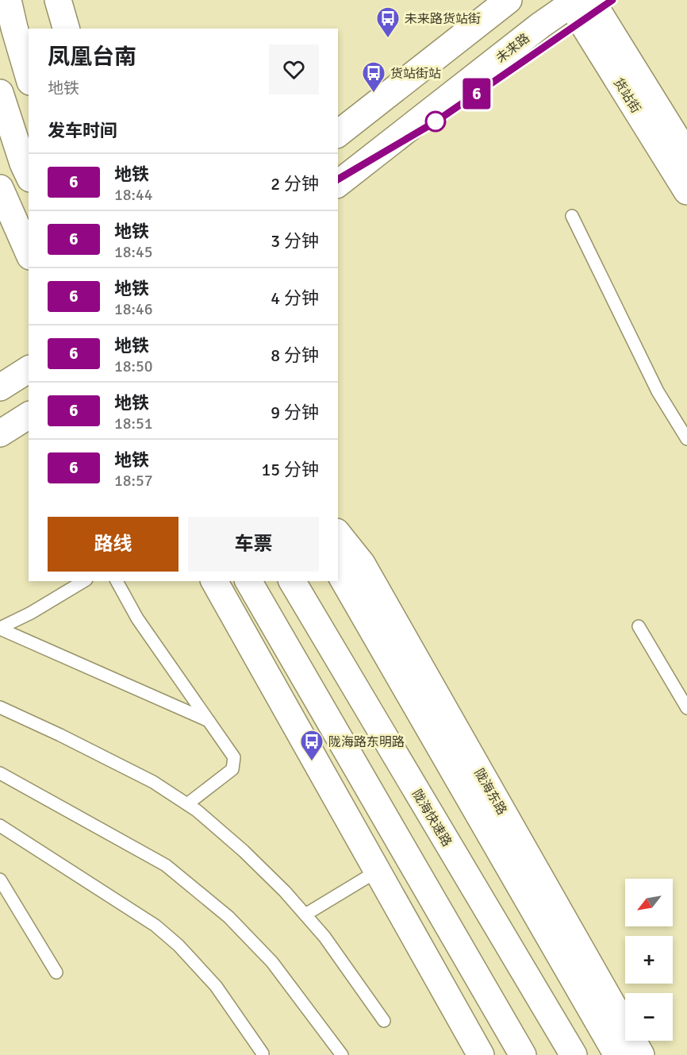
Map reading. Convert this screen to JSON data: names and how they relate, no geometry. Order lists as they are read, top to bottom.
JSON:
{
  "streets": {
    "main road": [
      "未来路",
      "货站街",
      "陇海东路",
      "陇海快速路"
    ]
  },
  "crossings": [
    ["未来路", "货站街"]
  ],
  "places": {
    "bus stop": ["未来路货站街", "货站街站", "陇海路东明路"]
  },
  "lines": ["metro line 6"],
  "north": "bottom left",
  "page": {
    "on_map": "6",
    "heading": [
      ["凤凰台南", "地铁"],
      "发车时间"
    ],
    "list": [
      {
        "mark": "6",
        "name": "地铁",
        "note": "18:44",
        "value": "2 分钟"
      },
      {
        "mark": "6",
        "name": "地铁",
        "note": "18:45",
        "value": "3 分钟"
      },
      {
        "mark": "6",
        "name": "地铁",
        "note": "18:46",
        "value": "4 分钟"
      },
      {
        "mark": "6",
        "name": "地铁",
        "note": "18:50",
        "value": "8 分钟"
      },
      {
        "mark": "6",
        "name": "地铁",
        "note": "18:51",
        "value": "9 分钟"
      },
      {
        "mark": "6",
        "name": "地铁",
        "note": "18:57",
        "value": "15 分钟"
      }
    ],
    "buttons": ["路线", "车票"],
    "map_buttons": ["+", "−"]
  }
}
